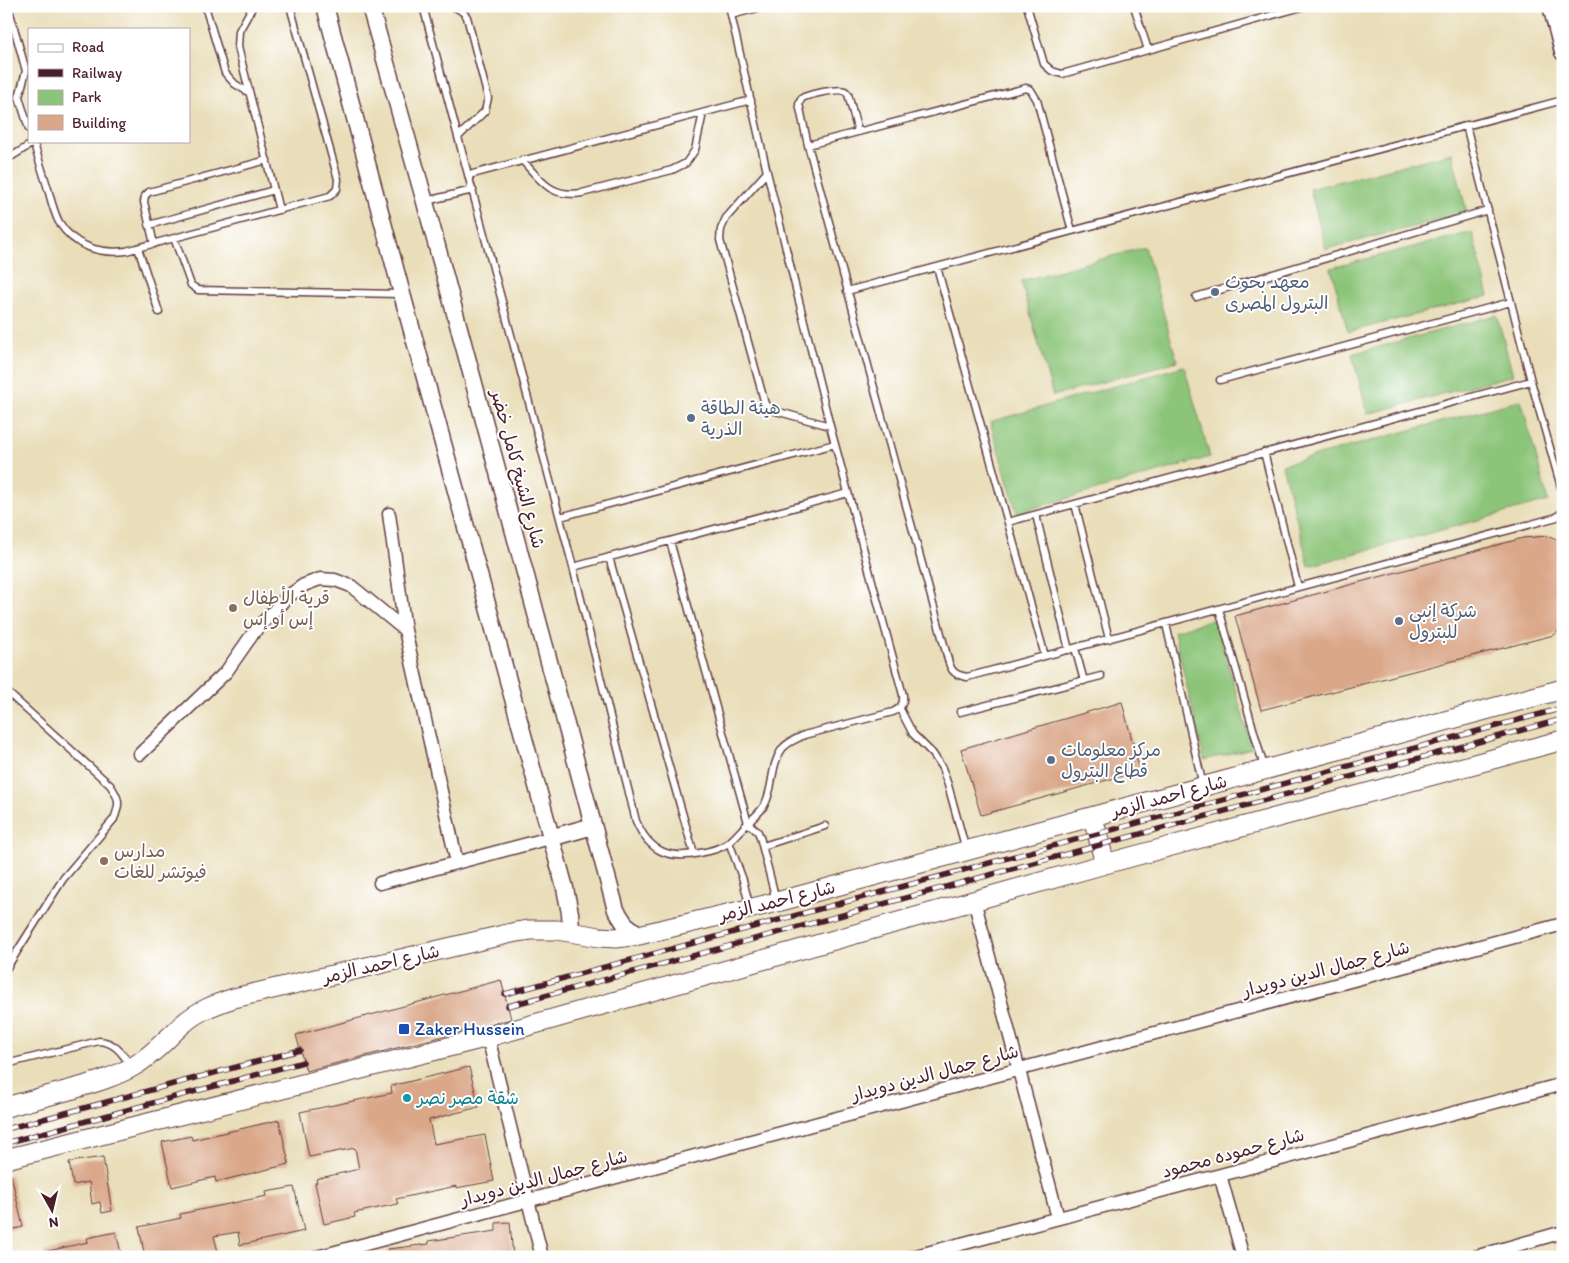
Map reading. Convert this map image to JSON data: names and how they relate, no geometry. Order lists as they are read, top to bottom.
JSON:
{
  "streets": {
    "main road": ["شارع الشيخ كامل خضر", "شارع احمد الزمر"],
    "street": ["شارع جمال الدين دويدار", "شارع حموده محمود"]
  },
  "crossings": [
    ["شارع الشيخ كامل خضر", "شارع احمد الزمر"]
  ],
  "places": {
    "other": [
      "معهد بحوث البترول المصرى",
      "هيئة الطاقة الذرية",
      "قرية الأطفال إس أو إس",
      "شركة إنبى للبترول",
      "مركز معلومات قطاع البترول",
      "مدارس فيوتشر للغات",
      "شقة مصر نصر"
    ],
    "transit": ["Zaker Hussein"]
  },
  "legend": [
    "Road",
    "Railway",
    "Park",
    "Building"
  ],
  "north": "bottom"
}
